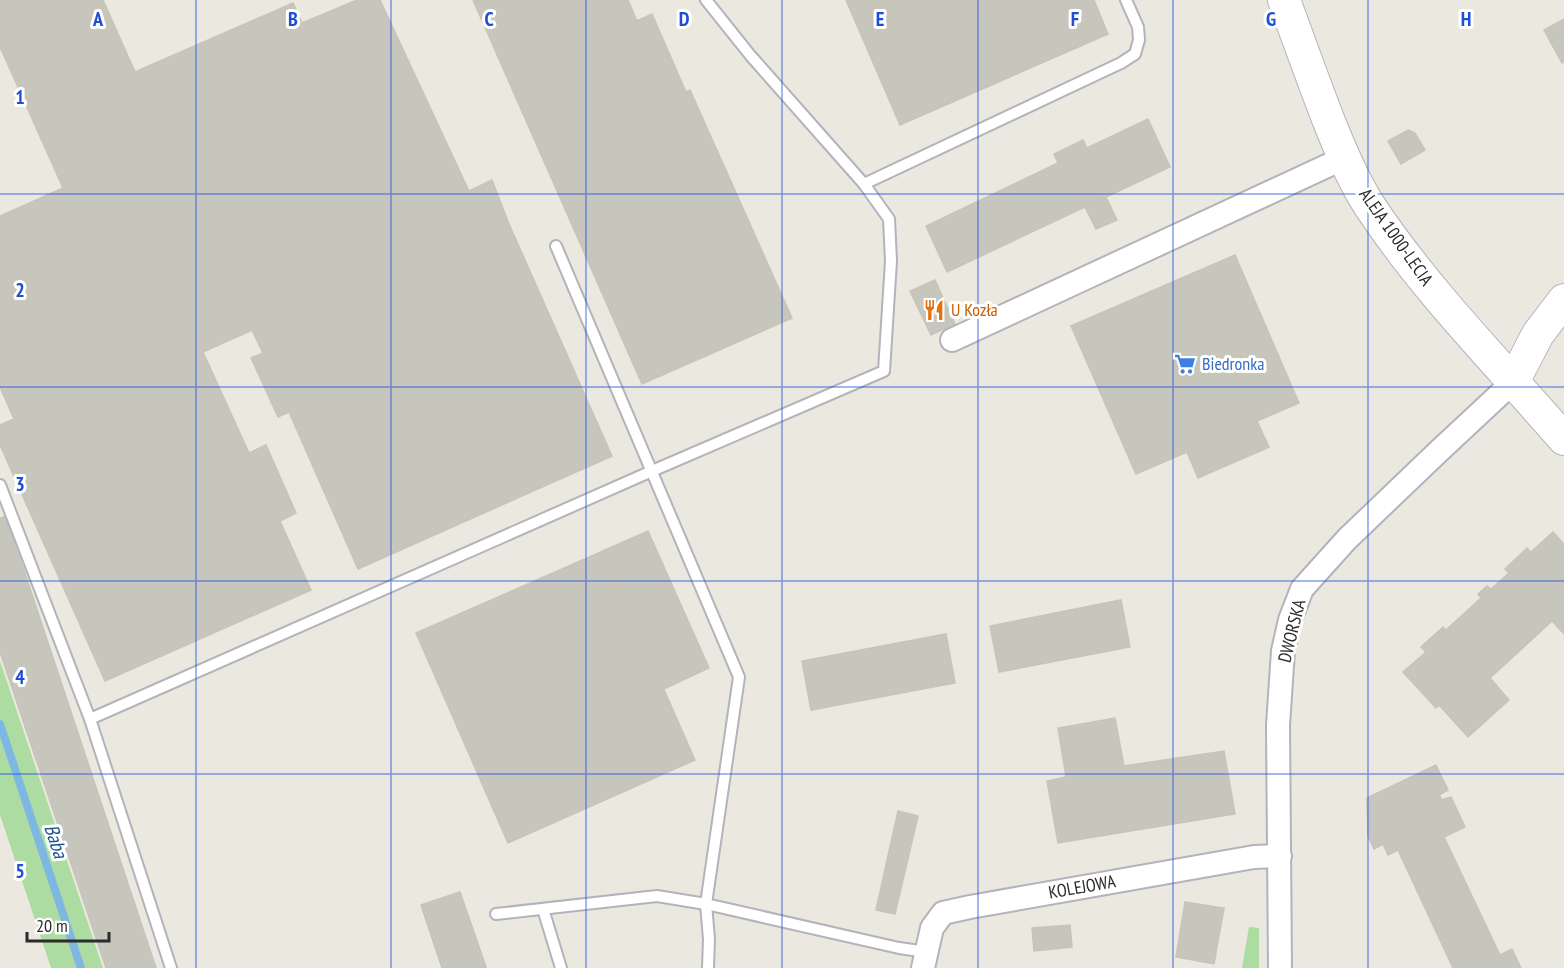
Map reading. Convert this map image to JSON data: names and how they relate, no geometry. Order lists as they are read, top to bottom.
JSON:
{
  "streets": {
    "street": ["ALEJA 1000-LECIA", "DWORSKA", "KOLEJOWA"]
  },
  "crossings": [
    ["ALEJA 1000-LECIA", "DWORSKA"],
    ["DWORSKA", "KOLEJOWA"]
  ],
  "water": ["Baba"],
  "places": {
    "restaurant": ["U Kozła"],
    "supermarket": ["Biedronka"]
  },
  "scale_bar": "20 m",
  "grid": {
    "columns": [
      "A",
      "B",
      "C",
      "D",
      "E",
      "F",
      "G",
      "H"
    ],
    "rows": [
      "1",
      "2",
      "3",
      "4",
      "5"
    ]
  }
}
